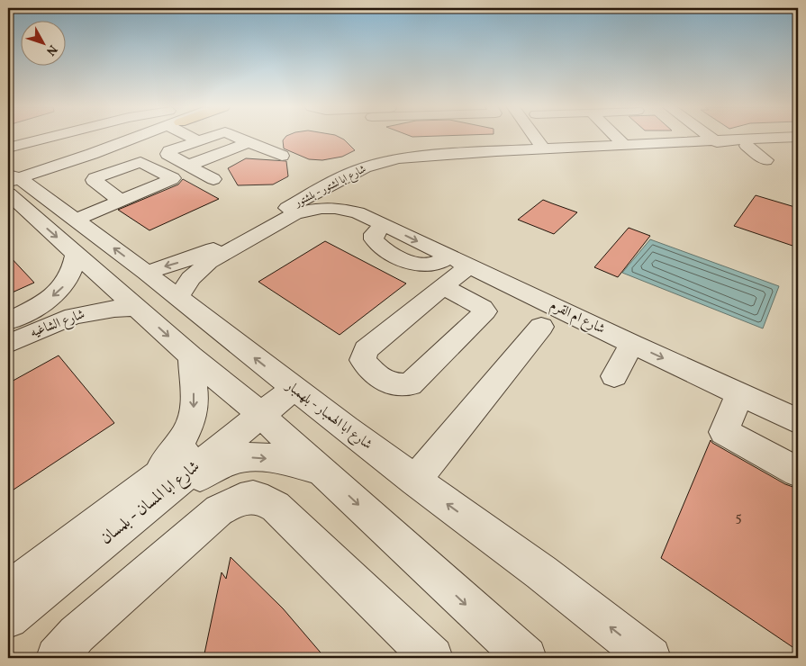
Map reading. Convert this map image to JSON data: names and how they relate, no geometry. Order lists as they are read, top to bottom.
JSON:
{
  "streets": {
    "street": [
      "شارع ابا لشتور - بلشتور",
      "شارع ام القرم",
      "شارع الشاغيه",
      "شارع ابا الهمبار - بلهمبار",
      "شارع ابا المسان - بلمسان"
    ]
  },
  "crossings": [
    ["شارع ابا لشتور - بلشتور", "شارع ام القرم"],
    ["شارع ابا لشتور - بلشتور", "شارع ابا الهمبار - بلهمبار"],
    ["شارع ام القرم", "شارع ابا الهمبار - بلهمبار"],
    ["شارع ابا الهمبار - بلهمبار", "شارع ابا المسان - بلمسان"]
  ],
  "one_way": ["شارع الشاغيه"],
  "house_numbers": ["5"],
  "north": "bottom right"
}
